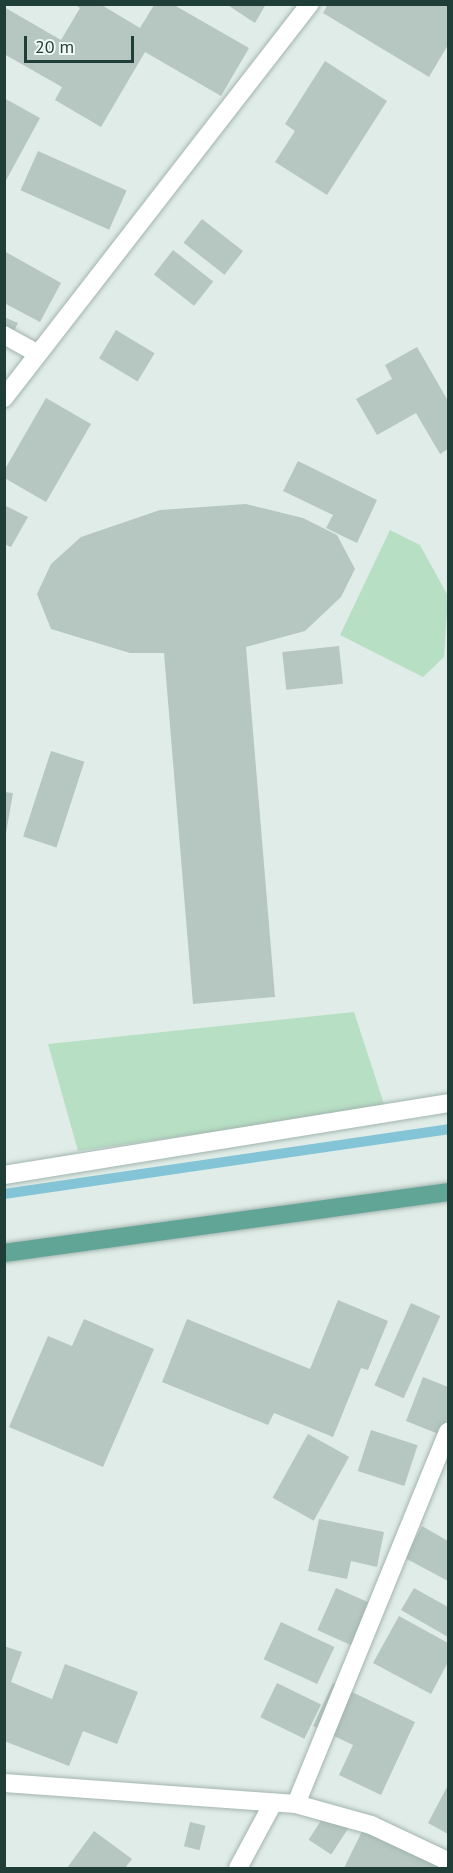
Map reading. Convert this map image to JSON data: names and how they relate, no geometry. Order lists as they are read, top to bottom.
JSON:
{
  "scale_bar": "20 m"
}
